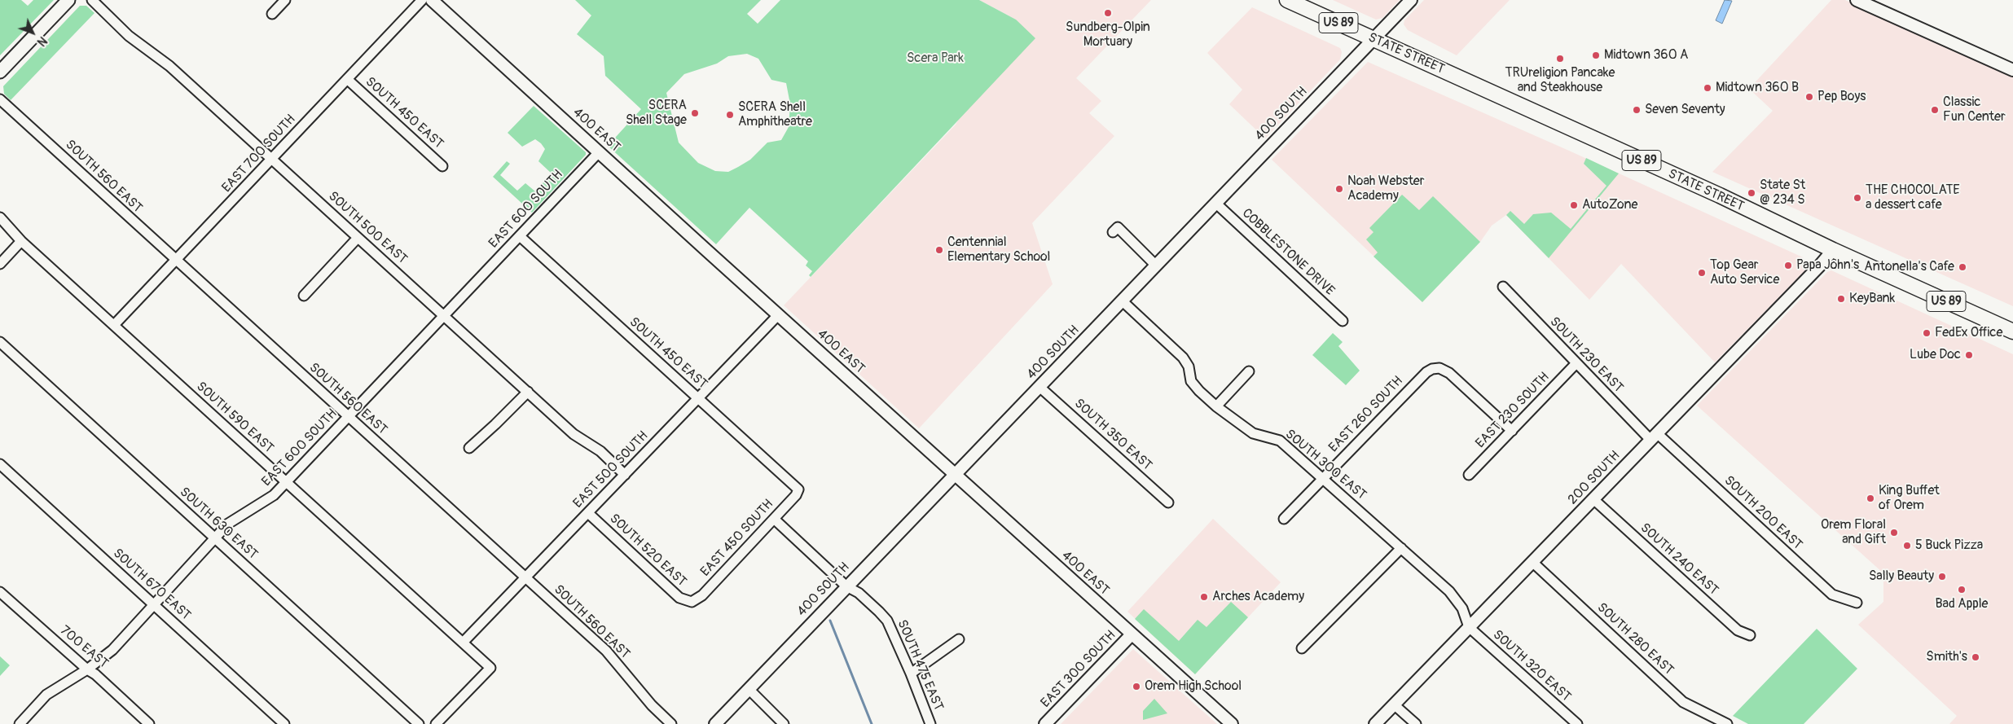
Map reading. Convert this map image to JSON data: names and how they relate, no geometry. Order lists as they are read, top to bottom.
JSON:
{
  "streets": {
    "main road": ["US 89", "STATE STREET"],
    "street": [
      "SOUTH 450 EAST",
      "400 SOUTH",
      "400 EAST",
      "EAST 700 SOUTH",
      "SOUTH 560 EAST",
      "EAST 600 SOUTH",
      "SOUTH 500 EAST",
      "COBBLESTONE DRIVE",
      "SOUTH 230 EAST",
      "EAST 230 SOUTH",
      "EAST 260 SOUTH",
      "SOUTH 590 EAST",
      "SOUTH 350 EAST",
      "SOUTH 300 EAST",
      "EAST 500 SOUTH",
      "200 SOUTH",
      "SOUTH 200 EAST",
      "SOUTH 630 EAST",
      "EAST 450 SOUTH",
      "SOUTH 520 EAST",
      "SOUTH 240 EAST",
      "SOUTH 670 EAST",
      "SOUTH 280 EAST",
      "700 EAST",
      "SOUTH 475 EAST",
      "SOUTH 320 EAST",
      "EAST 300 SOUTH"
    ]
  },
  "crossings": [
    ["STATE STREET", "400 SOUTH"],
    ["STATE STREET", "200 SOUTH"],
    ["SOUTH 450 EAST", "EAST 700 SOUTH"],
    ["SOUTH 450 EAST", "EAST 600 SOUTH"],
    ["SOUTH 450 EAST", "EAST 500 SOUTH"],
    ["SOUTH 450 EAST", "EAST 450 SOUTH"],
    ["400 SOUTH", "400 EAST"],
    ["400 SOUTH", "COBBLESTONE DRIVE"],
    ["400 SOUTH", "SOUTH 350 EAST"],
    ["400 SOUTH", "SOUTH 300 EAST"],
    ["400 SOUTH", "SOUTH 475 EAST"],
    ["400 EAST", "EAST 600 SOUTH"],
    ["400 EAST", "EAST 500 SOUTH"],
    ["400 EAST", "EAST 300 SOUTH"],
    ["EAST 700 SOUTH", "SOUTH 560 EAST"],
    ["EAST 700 SOUTH", "SOUTH 500 EAST"],
    ["EAST 700 SOUTH", "SOUTH 590 EAST"],
    ["SOUTH 560 EAST", "EAST 600 SOUTH"],
    ["SOUTH 560 EAST", "EAST 500 SOUTH"],
    ["EAST 600 SOUTH", "SOUTH 500 EAST"],
    ["EAST 600 SOUTH", "SOUTH 590 EAST"],
    ["EAST 600 SOUTH", "SOUTH 630 EAST"],
    ["EAST 600 SOUTH", "SOUTH 670 EAST"],
    ["EAST 600 SOUTH", "700 EAST"],
    ["SOUTH 500 EAST", "EAST 500 SOUTH"],
    ["SOUTH 230 EAST", "EAST 230 SOUTH"],
    ["SOUTH 230 EAST", "200 SOUTH"],
    ["SOUTH 230 EAST", "SOUTH 200 EAST"],
    ["EAST 230 SOUTH", "EAST 260 SOUTH"],
    ["EAST 260 SOUTH", "SOUTH 300 EAST"],
    ["SOUTH 590 EAST", "EAST 500 SOUTH"],
    ["SOUTH 300 EAST", "200 SOUTH"],
    ["SOUTH 300 EAST", "SOUTH 320 EAST"],
    ["EAST 500 SOUTH", "SOUTH 520 EAST"],
    ["200 SOUTH", "SOUTH 200 EAST"],
    ["200 SOUTH", "SOUTH 240 EAST"],
    ["200 SOUTH", "SOUTH 280 EAST"],
    ["200 SOUTH", "SOUTH 320 EAST"],
    ["EAST 450 SOUTH", "SOUTH 520 EAST"],
    ["EAST 450 SOUTH", "SOUTH 475 EAST"]
  ],
  "parks": ["Scera Park"],
  "places": [
    "Sundberg-Olpin Mortuary",
    "Midtown 360 A",
    "TRUreligion Pancake and Steakhouse",
    "Midtown 360 B",
    "Pep Boys",
    "Seven Seventy",
    "Classic Fun Center",
    "SCERA Shell Stage",
    "SCERA Shell Amphitheatre",
    "Noah Webster Academy",
    "State St @ 234 S",
    "THE CHOCOLATE a dessert cafe",
    "AutoZone",
    "Centennial Elementary School",
    "Papa John's",
    "Antonella's Cafe",
    "Top Gear Auto Service",
    "KeyBank",
    "FedEx Office",
    "Lube Doc",
    "King Buffet of Orem",
    "Orem Floral and Gift",
    "5 Buck Pizza",
    "Sally Beauty",
    "Bad Apple",
    "Arches Academy",
    "Smith's",
    "Orem High School"
  ],
  "north": "bottom right"
}
